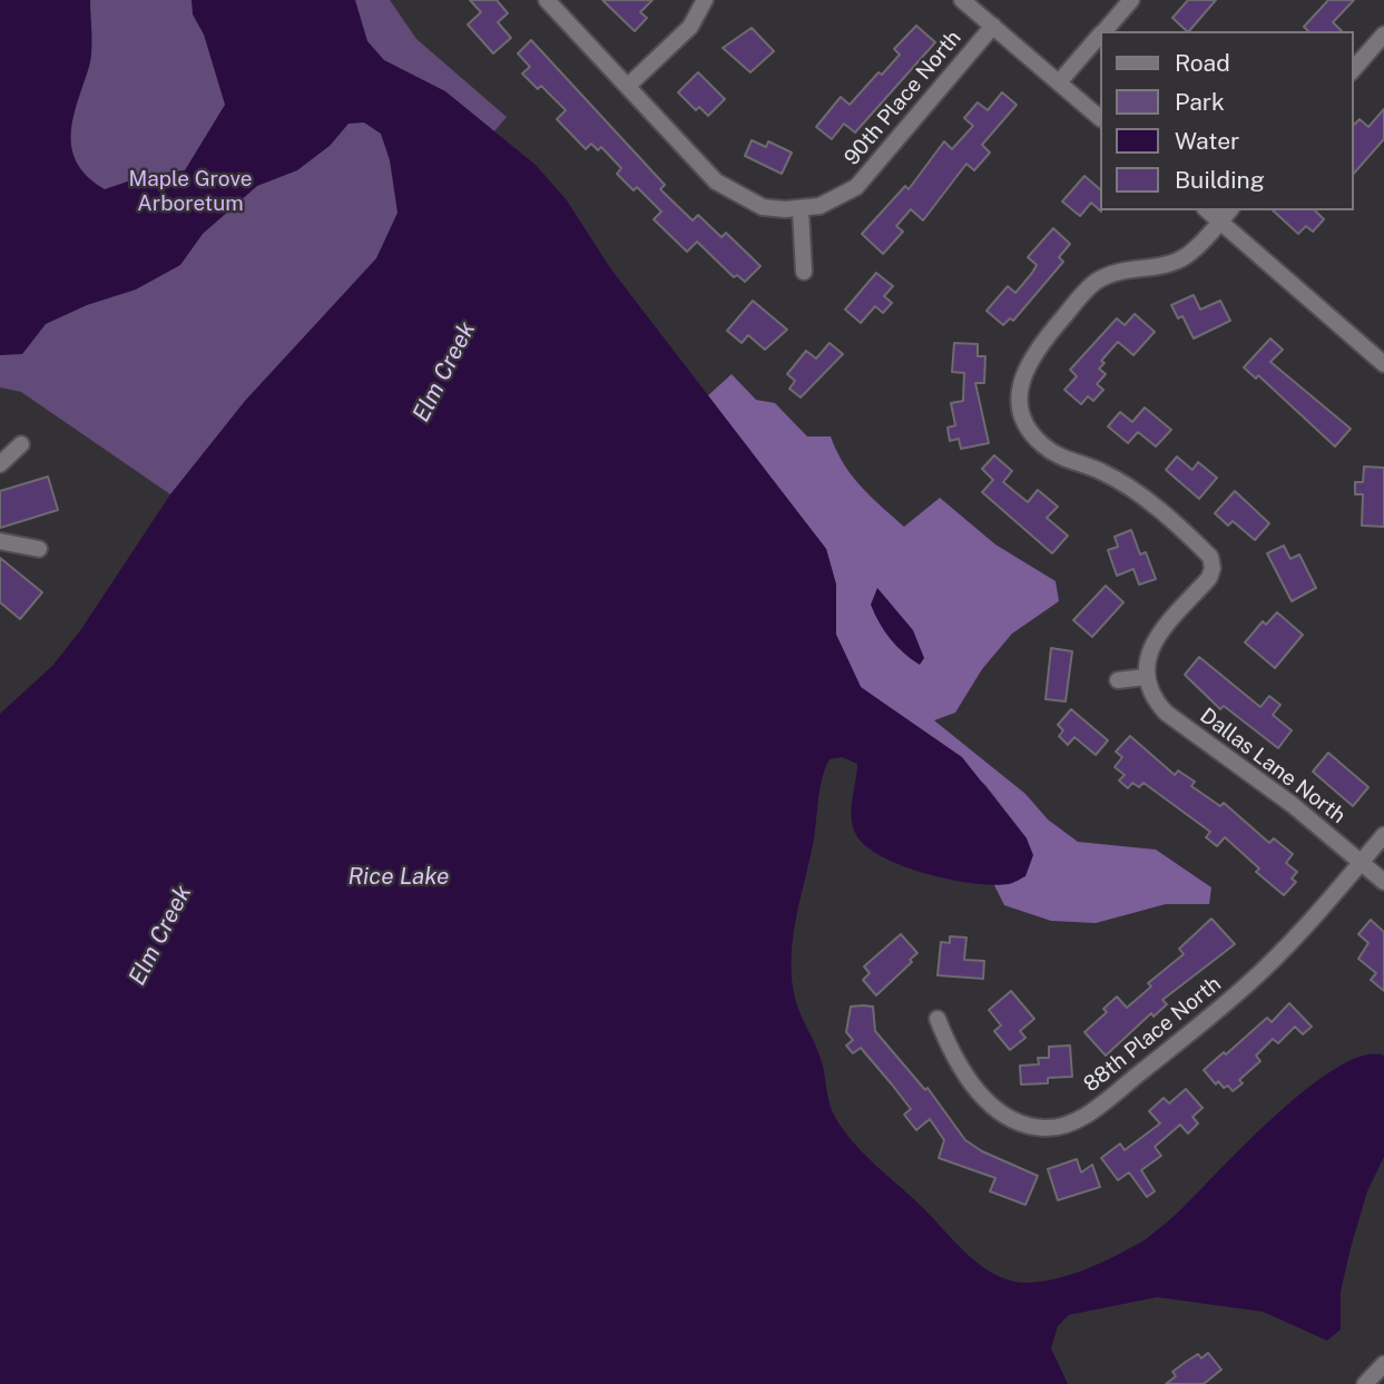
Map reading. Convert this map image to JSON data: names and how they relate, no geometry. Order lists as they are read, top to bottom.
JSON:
{
  "streets": {
    "street": ["90th Place North", "Dallas Lane North", "88th Place North"]
  },
  "crossings": [
    ["Dallas Lane North", "88th Place North"]
  ],
  "water": ["Elm Creek", "Rice Lake"],
  "parks": ["Maple Grove Arboretum"],
  "legend": [
    "Road",
    "Park",
    "Water",
    "Building"
  ]
}
